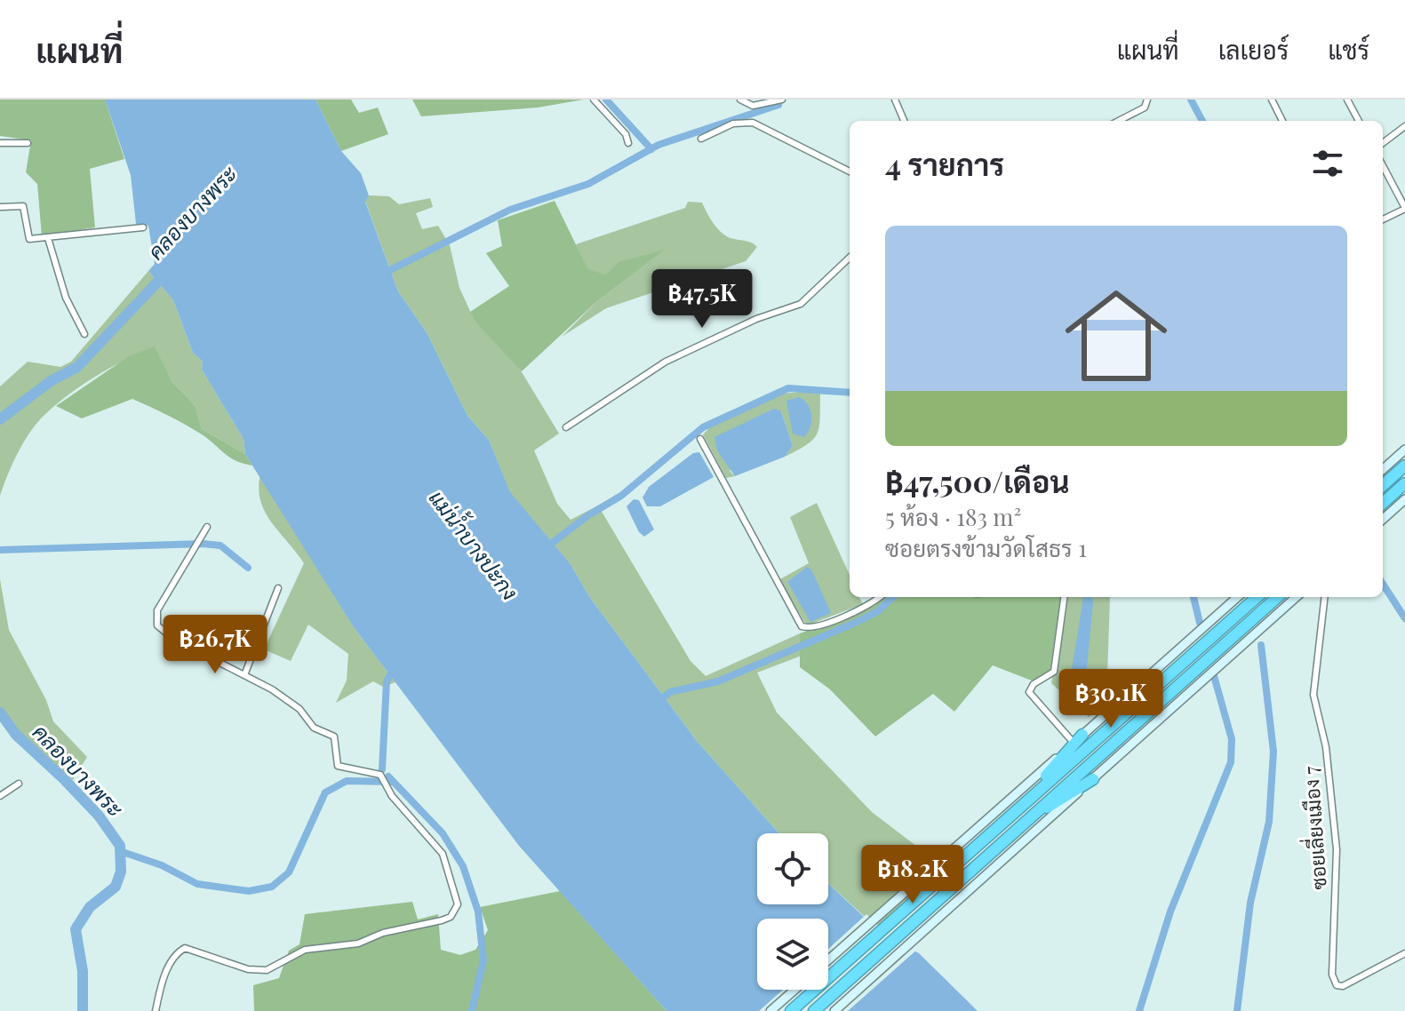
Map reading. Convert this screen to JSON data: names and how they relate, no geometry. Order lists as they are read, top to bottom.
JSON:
{
  "streets": {
    "street": ["ซอยเลี่ยงเมือง 7"]
  },
  "water": ["คลองบางพระ", "แม่น้ำบางปะกง"],
  "page": {
    "header": "แผนที่",
    "nav": ["แผนที่", "เลเยอร์", "แชร์"],
    "heading": "4 รายการ",
    "list": [
      {
        "name": "฿47,500/เดือน",
        "note": "5 ห้อง · 183 m² · ซอยตรงข้ามวัดโสธร 1"
      }
    ],
    "price": [
      "฿47.5K",
      "฿26.7K",
      "฿30.1K",
      "฿18.2K"
    ]
  }
}
